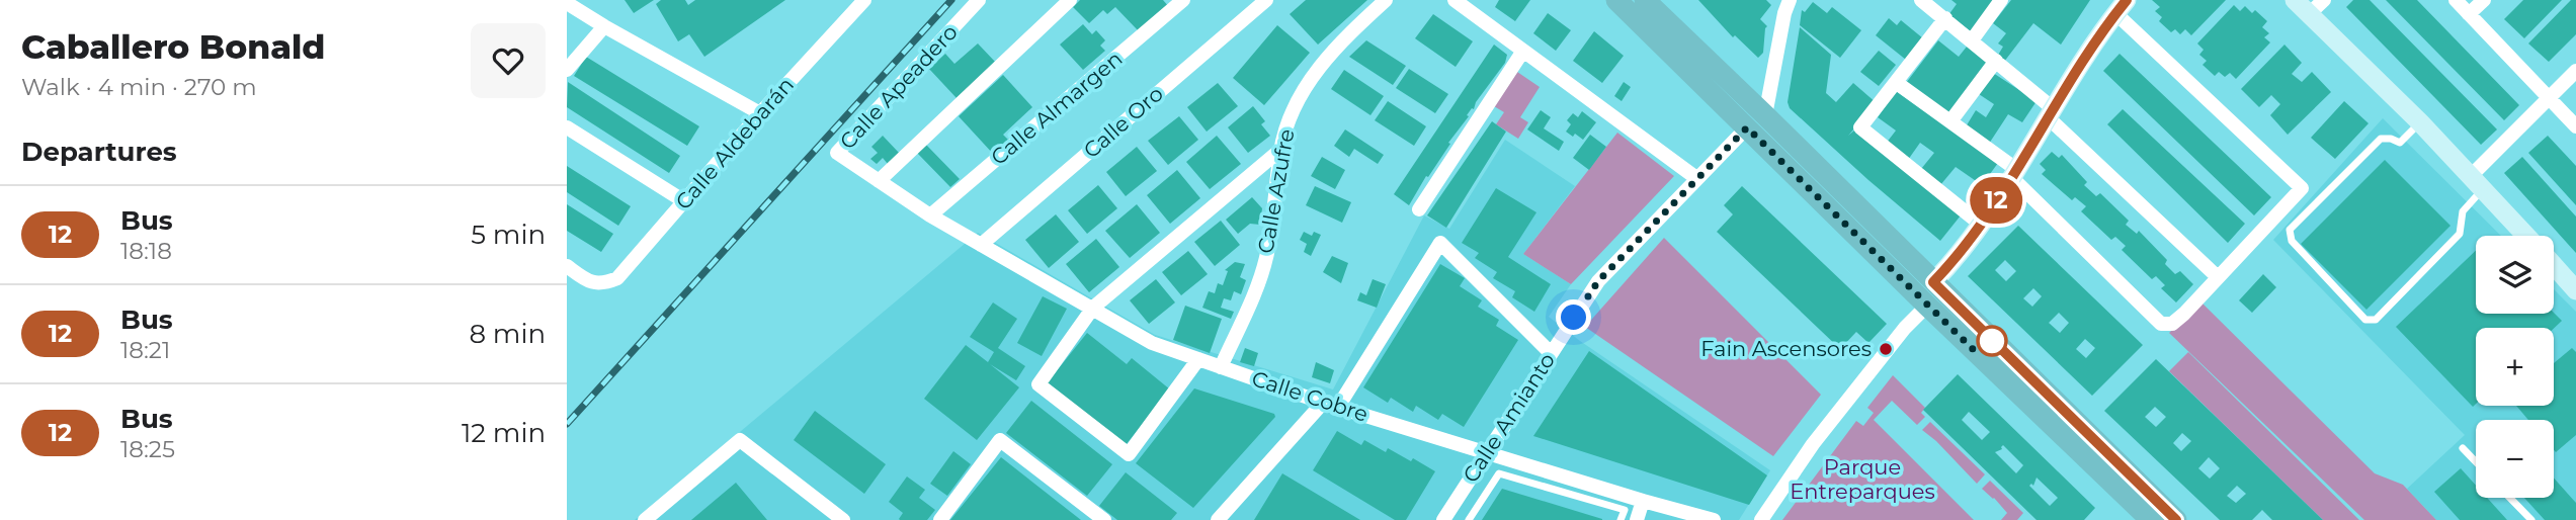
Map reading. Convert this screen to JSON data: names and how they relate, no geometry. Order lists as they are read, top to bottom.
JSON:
{
  "streets": {
    "street": [
      "Calle Apeadero",
      "Calle Almargen",
      "Calle Oro",
      "Calle Aldebarán",
      "Calle Azufre",
      "Calle Cobre",
      "Calle Amianto"
    ]
  },
  "crossings": [
    ["Calle Apeadero", "Calle Almargen"],
    ["Calle Apeadero", "Calle Cobre"],
    ["Calle Almargen", "Calle Cobre"],
    ["Calle Oro", "Calle Cobre"],
    ["Calle Azufre", "Calle Cobre"],
    ["Calle Cobre", "Calle Amianto"]
  ],
  "parks": ["Parque Entreparques"],
  "places": ["Fain Ascensores"],
  "lines": ["bus line 12"],
  "page": {
    "heading": [
      ["Caballero Bonald", "Walk · 4 min · 270 m"],
      "Departures"
    ],
    "on_map": "12",
    "list": [
      {
        "mark": "12",
        "name": "Bus",
        "note": "18:18",
        "value": "5 min"
      },
      {
        "mark": "12",
        "name": "Bus",
        "note": "18:21",
        "value": "8 min"
      },
      {
        "mark": "12",
        "name": "Bus",
        "note": "18:25",
        "value": "12 min"
      }
    ],
    "map_buttons": ["+", "−"]
  }
}
